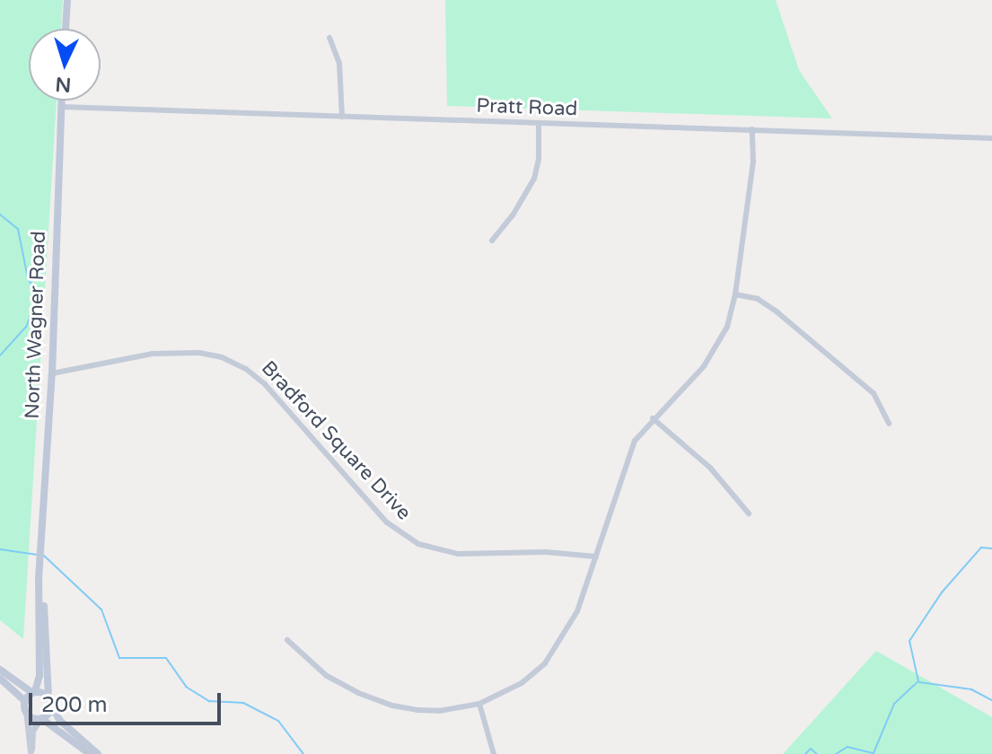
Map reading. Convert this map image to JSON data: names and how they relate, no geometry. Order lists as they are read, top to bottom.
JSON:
{
  "streets": {
    "main road": ["North Wagner Road"],
    "street": ["Pratt Road", "Bradford Square Drive"]
  },
  "crossings": [
    ["Pratt Road", "North Wagner Road"],
    ["North Wagner Road", "Bradford Square Drive"]
  ],
  "scale_bar": "200 m",
  "north": "bottom"
}
